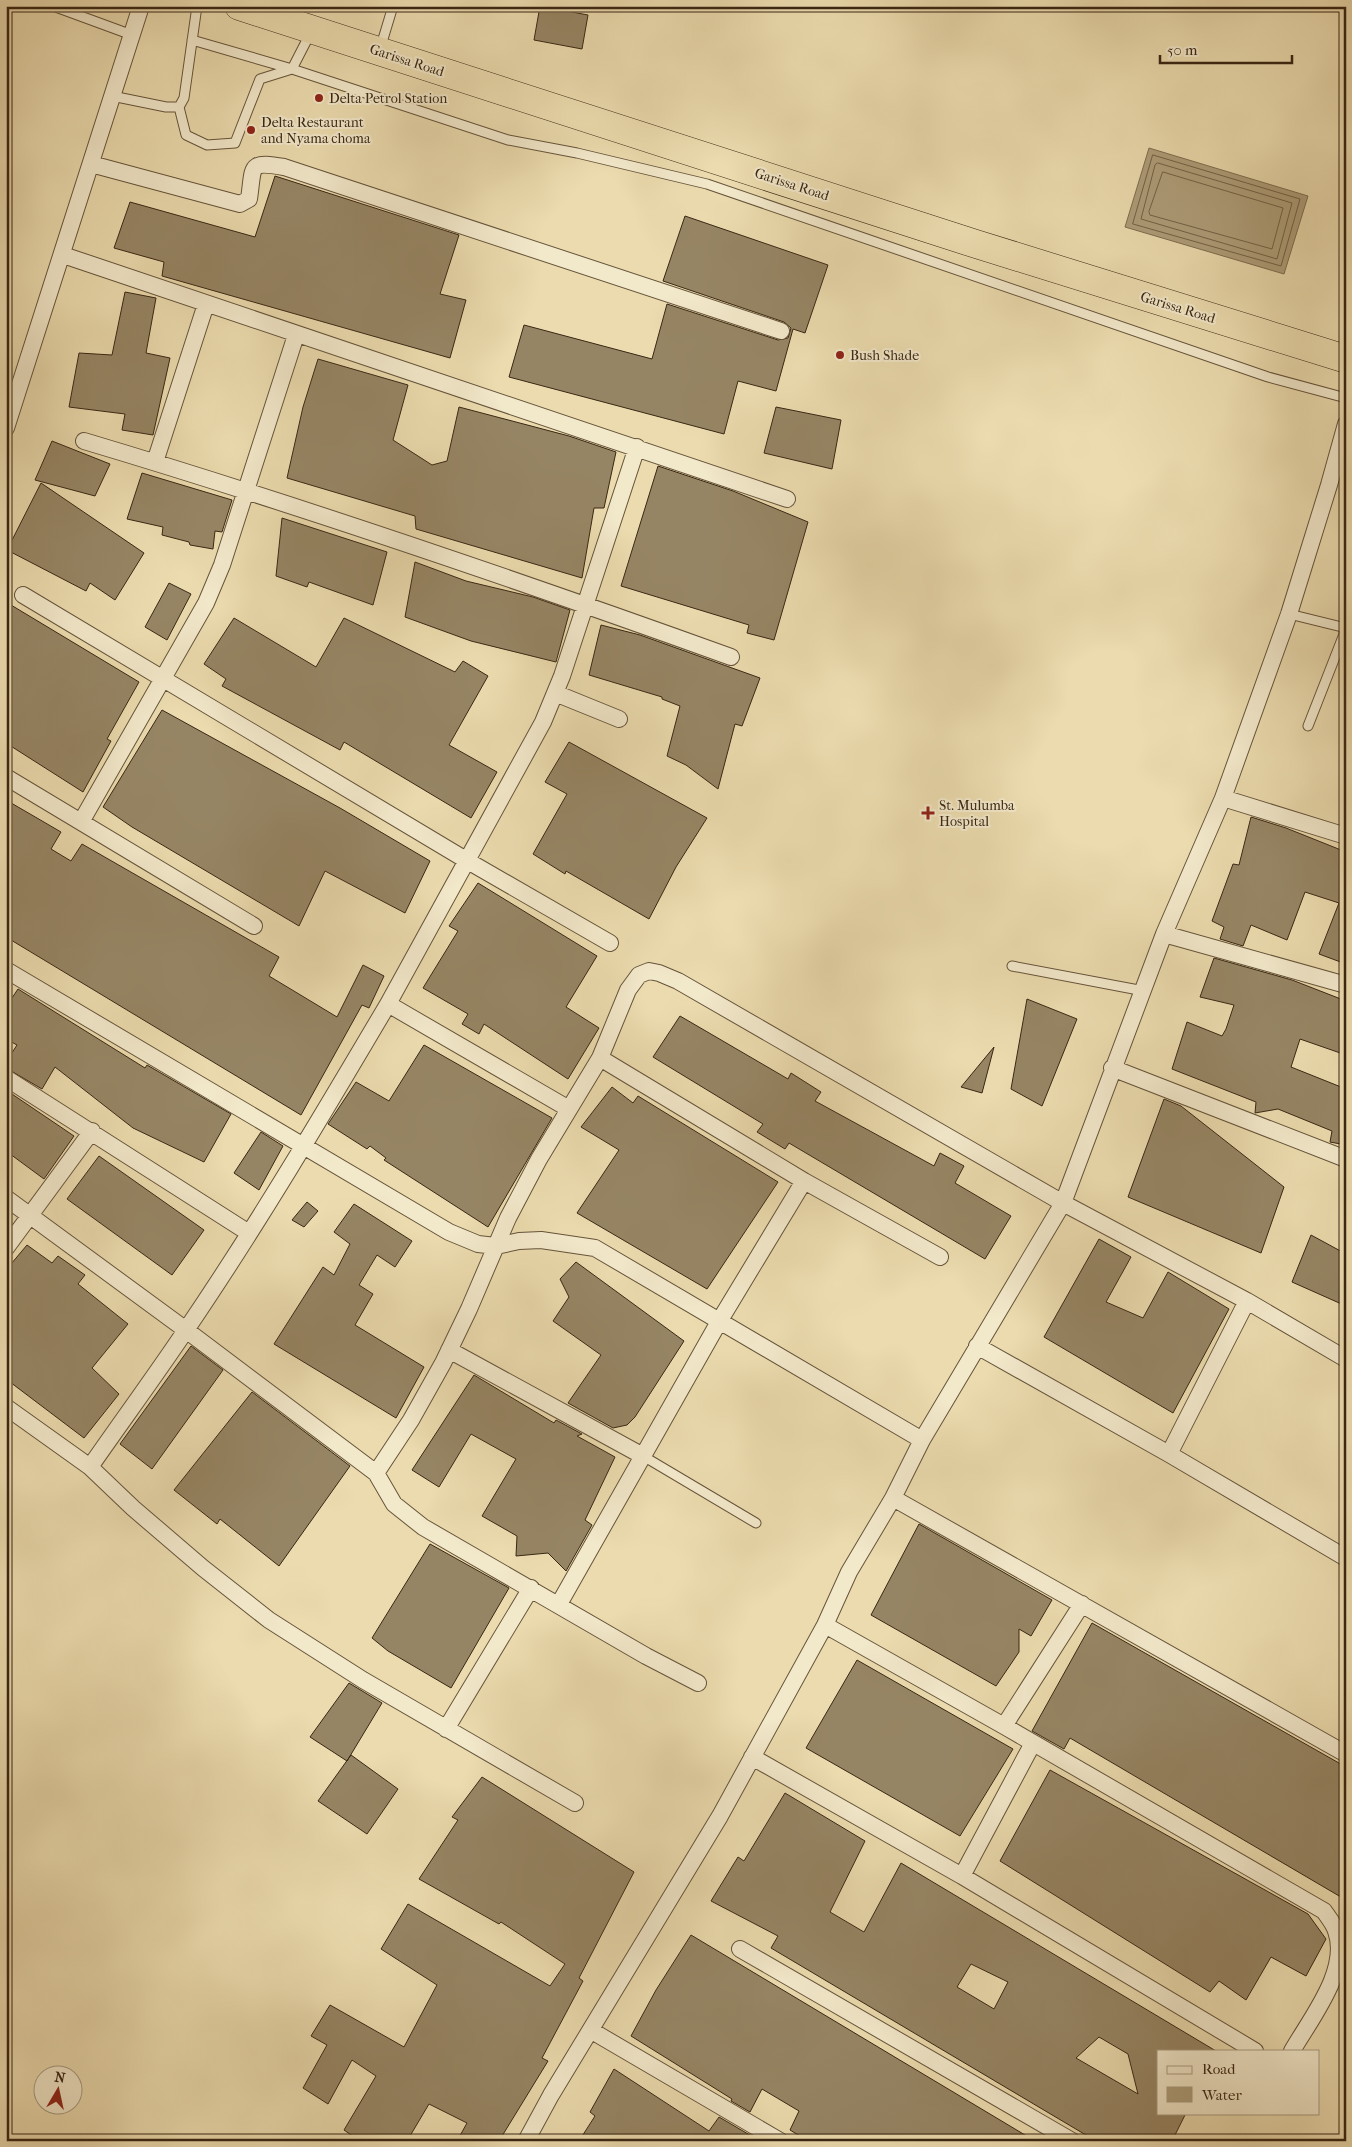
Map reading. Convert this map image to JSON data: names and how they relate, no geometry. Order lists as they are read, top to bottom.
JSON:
{
  "streets": {
    "highway": ["Garissa Road"]
  },
  "places": {
    "other": ["Delta Petrol Station", "Delta Restaurant and Nyama choma", "Bush Shade"],
    "health": ["St. Mulumba Hospital"]
  },
  "legend": ["Road", "Water"],
  "scale_bar": "50 m",
  "north": "top"
}
